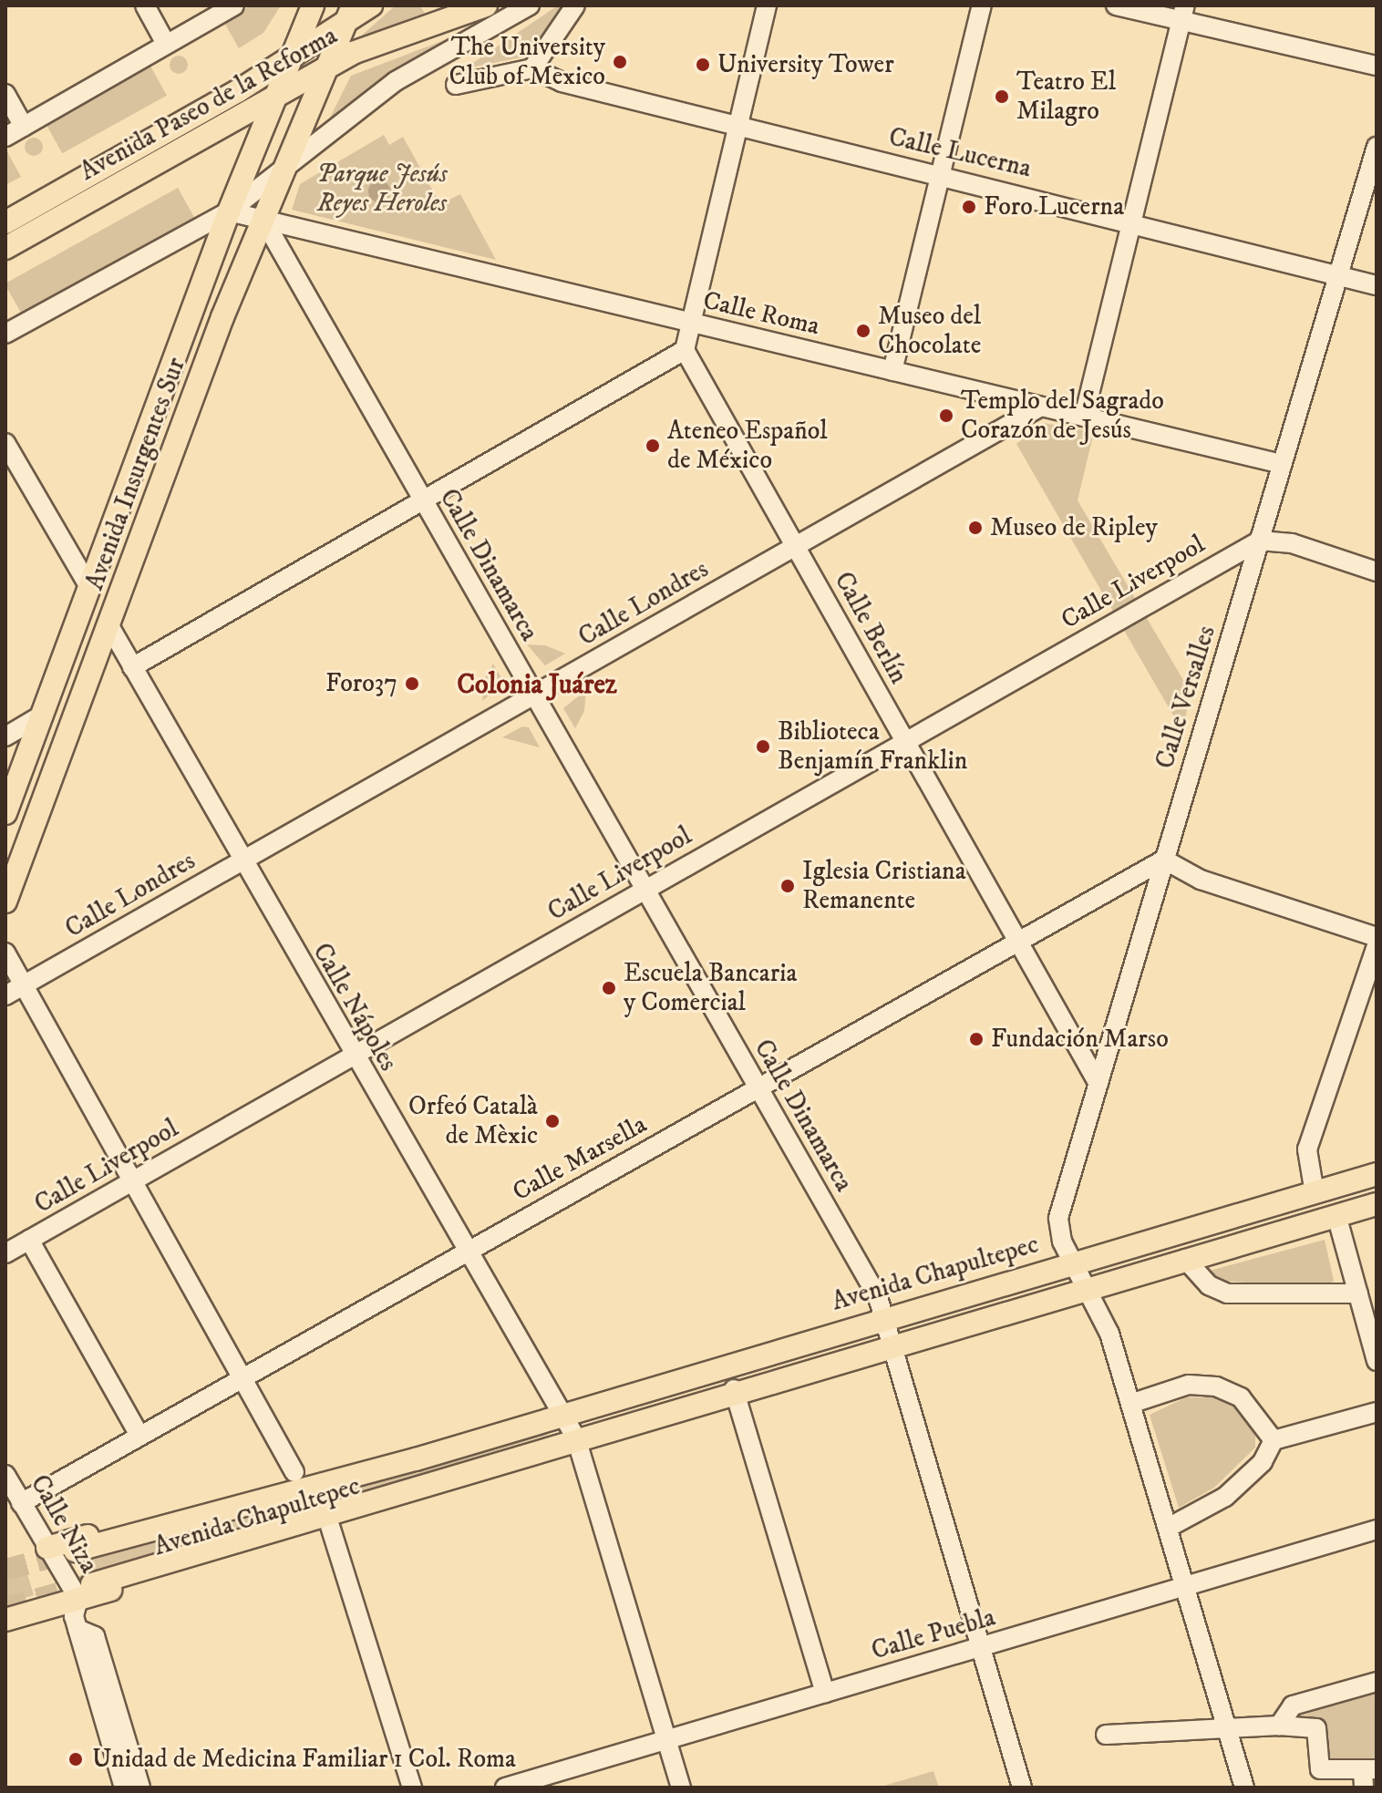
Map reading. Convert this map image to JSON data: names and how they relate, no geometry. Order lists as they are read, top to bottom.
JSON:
{
  "streets": {
    "main road": ["Avenida Paseo de la Reforma", "Avenida Insurgentes Sur", "Avenida Chapultepec"],
    "street": [
      "Calle Lucerna",
      "Calle Roma",
      "Calle Dinamarca",
      "Calle Liverpool",
      "Calle Londres",
      "Calle Berlín",
      "Calle Versalles",
      "Calle Nápoles",
      "Calle Marsella",
      "Calle Niza",
      "Calle Puebla"
    ]
  },
  "crossings": [
    ["Avenida Paseo de la Reforma", "Avenida Insurgentes Sur"],
    ["Calle Lucerna", "Calle Versalles"],
    ["Calle Roma", "Avenida Insurgentes Sur"],
    ["Calle Roma", "Calle Dinamarca"],
    ["Calle Roma", "Calle Londres"],
    ["Calle Roma", "Calle Versalles"],
    ["Avenida Insurgentes Sur", "Calle Dinamarca"],
    ["Avenida Insurgentes Sur", "Calle Nápoles"],
    ["Calle Dinamarca", "Calle Liverpool"],
    ["Calle Dinamarca", "Calle Londres"],
    ["Calle Dinamarca", "Calle Marsella"],
    ["Calle Dinamarca", "Avenida Chapultepec"],
    ["Calle Dinamarca", "Calle Puebla"],
    ["Calle Liverpool", "Calle Berlín"],
    ["Calle Liverpool", "Calle Versalles"],
    ["Calle Liverpool", "Calle Nápoles"],
    ["Calle Londres", "Calle Berlín"],
    ["Calle Londres", "Calle Nápoles"],
    ["Calle Berlín", "Calle Versalles"],
    ["Calle Berlín", "Calle Marsella"],
    ["Calle Versalles", "Calle Marsella"],
    ["Calle Versalles", "Avenida Chapultepec"],
    ["Calle Versalles", "Calle Puebla"],
    ["Calle Nápoles", "Calle Marsella"],
    ["Calle Nápoles", "Avenida Chapultepec"],
    ["Calle Nápoles", "Calle Puebla"],
    ["Calle Marsella", "Calle Niza"],
    ["Avenida Chapultepec", "Calle Niza"]
  ],
  "districts": ["Colonia Juárez"],
  "parks": ["Parque Jesús Reyes Heroles"],
  "places": [
    "The University Club of Mexico",
    "University Tower",
    "Teatro El Milagro",
    "Foro Lucerna",
    "Museo del Chocolate",
    "Templo del Sagrado Corazón de Jesús",
    "Ateneo Español de México",
    "Museo de Ripley",
    "Foro37",
    "Biblioteca Benjamín Franklin",
    "Iglesia Cristiana Remanente",
    "Escuela Bancaria y Comercial",
    "Fundación Marso",
    "Orfeó Català de Mèxic",
    "Unidad de Medicina Familiar 1 Col. Roma"
  ]
}
